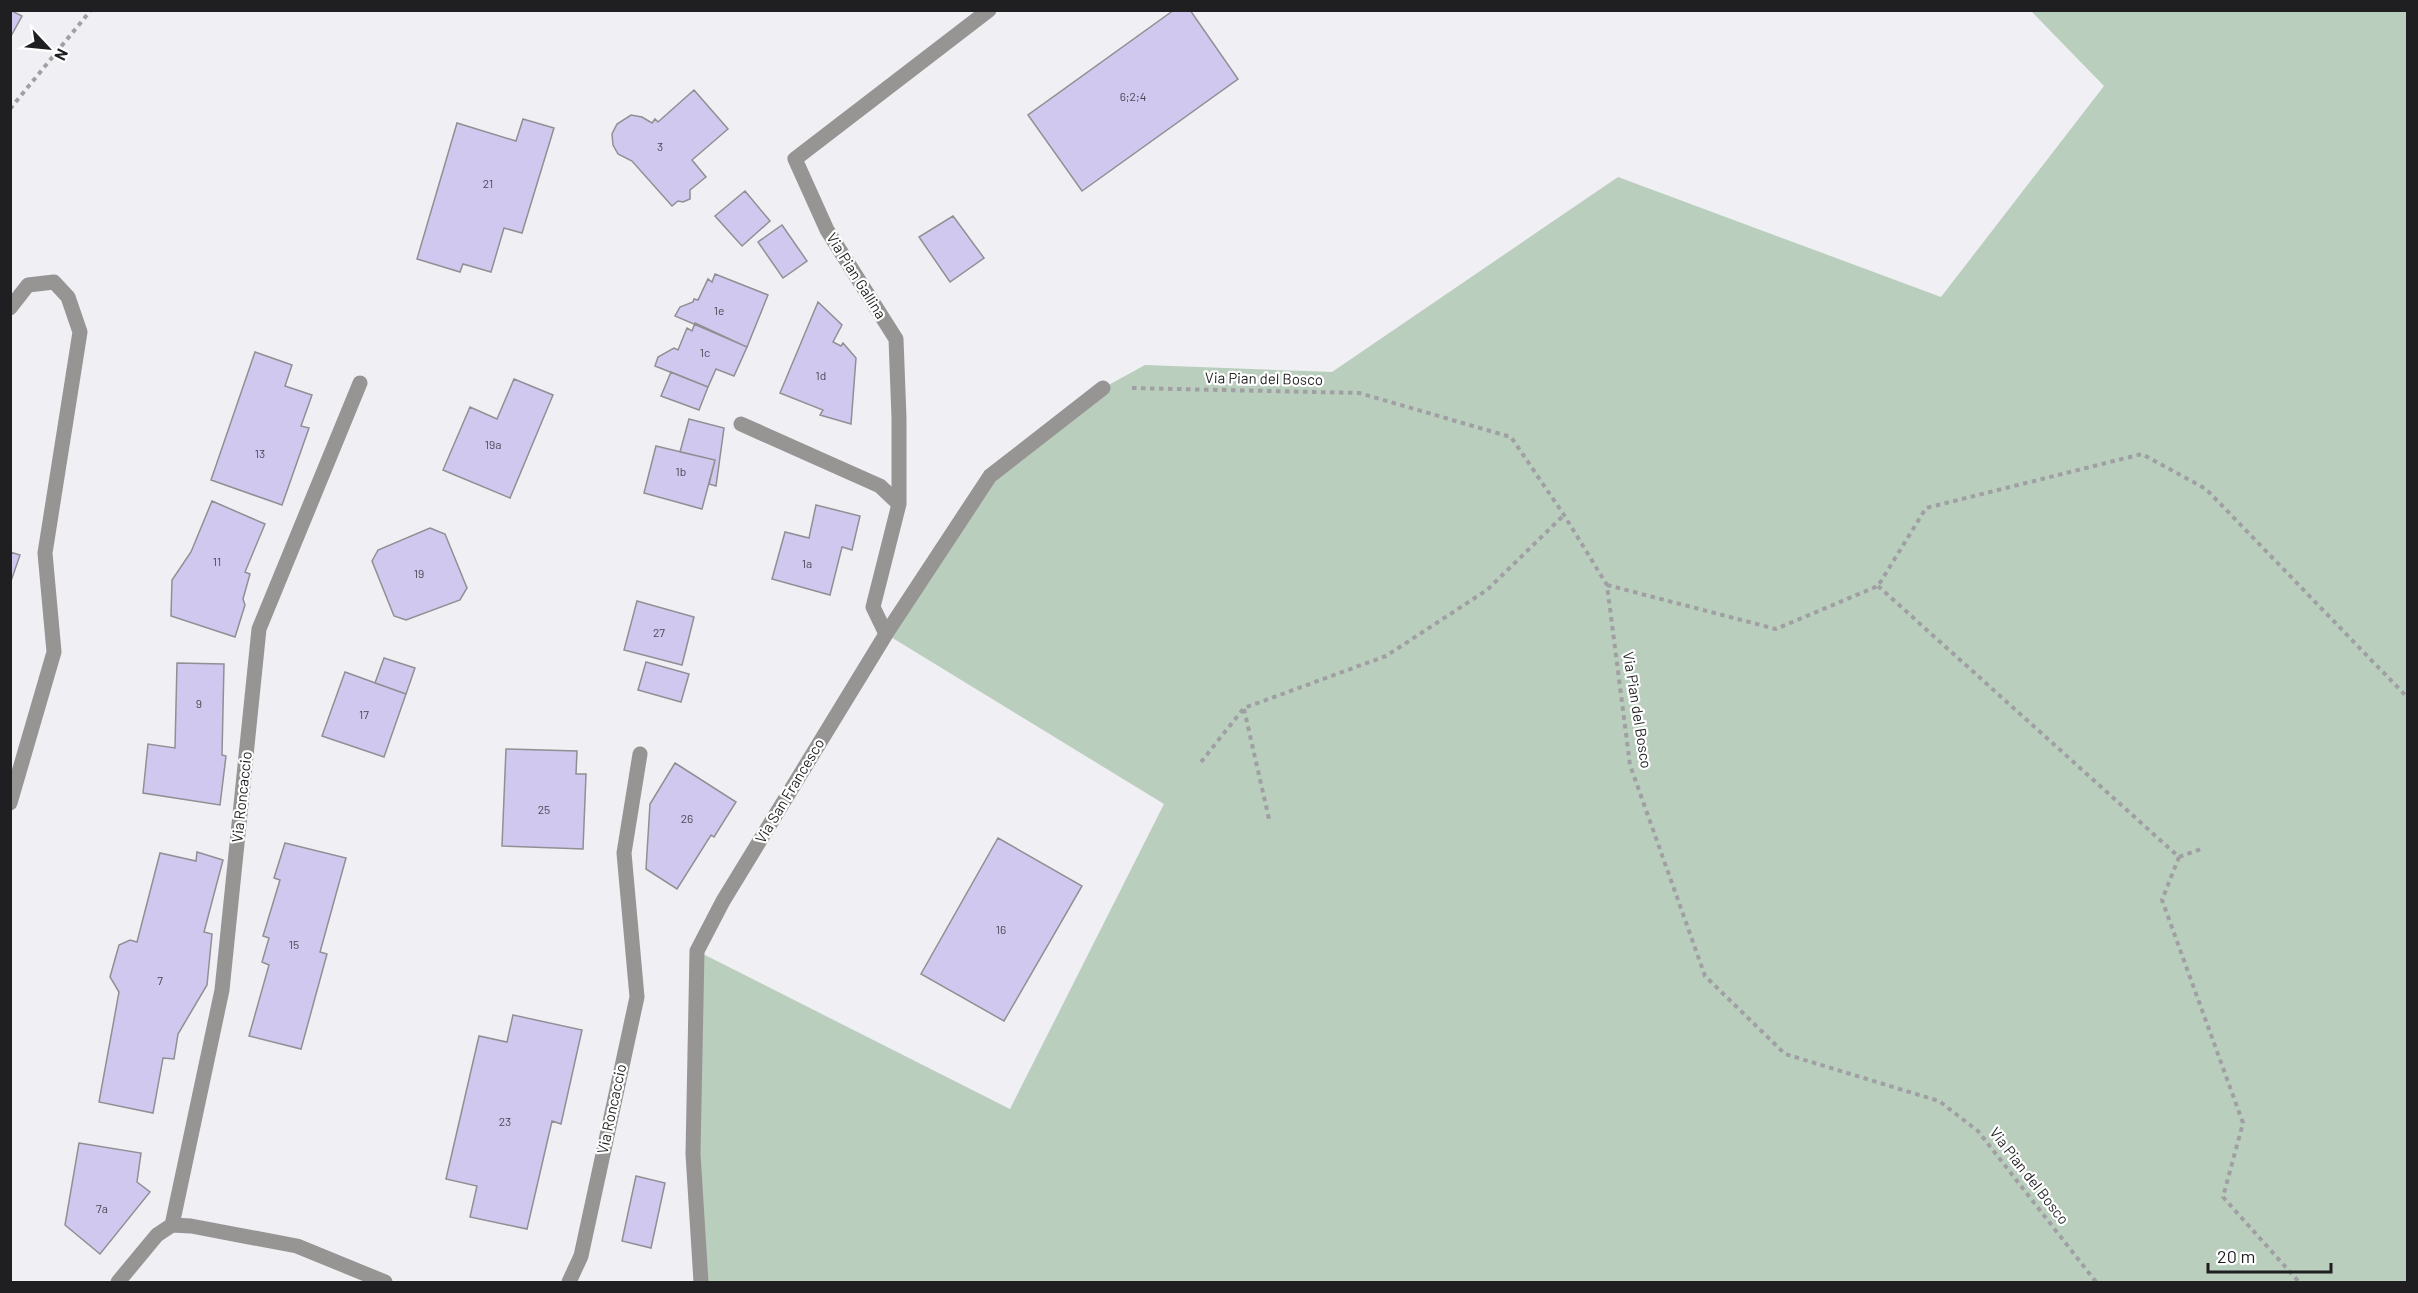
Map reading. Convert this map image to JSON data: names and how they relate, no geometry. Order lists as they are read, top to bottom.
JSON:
{
  "streets": {
    "street": ["Via Pian Gallina", "Via San Francesco", "Via Roncaccio"],
    "path": ["Via Pian del Bosco"]
  },
  "crossings": [
    ["Via Pian Gallina", "Via San Francesco"],
    ["Via Pian del Bosco", "Via San Francesco"]
  ],
  "house_numbers": [
    "6;2;4",
    "3",
    "21",
    "1e",
    "1c",
    "1d",
    "19a",
    "13",
    "1b",
    "11",
    "1a",
    "19",
    "27",
    "9",
    "17",
    "25",
    "26",
    "16",
    "15",
    "7",
    "23",
    "7a"
  ],
  "scale_bar": "20 m",
  "north": "bottom right"
}
